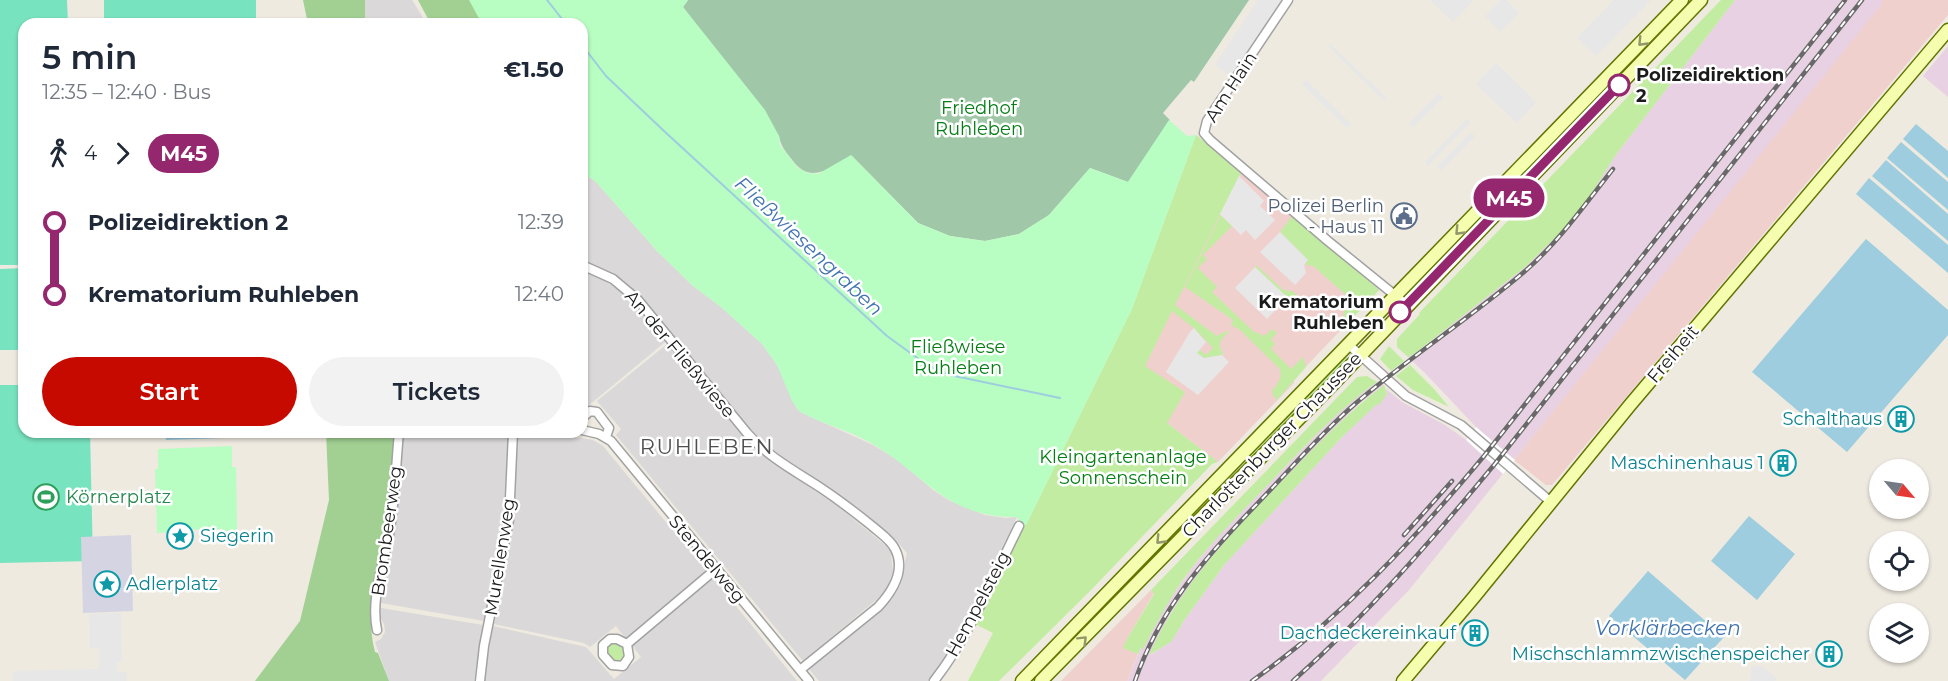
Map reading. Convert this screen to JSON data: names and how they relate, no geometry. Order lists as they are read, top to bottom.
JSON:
{
  "streets": {
    "main road": ["Freiheit", "Charlottenburger Chaussee"],
    "street": [
      "Am Hain",
      "An der Fließwiese",
      "Brombeerweg",
      "Murellenweg",
      "Stendelweg",
      "Hempelsteig"
    ]
  },
  "crossings": [
    ["Am Hain", "Charlottenburger Chaussee"],
    ["An der Fließwiese", "Stendelweg"]
  ],
  "districts": ["RUHLEBEN"],
  "water": ["Fließwiesengraben", "Vorklärbecken"],
  "parks": ["Friedhof Ruhleben", "Fließwiese Ruhleben", "Kleingartenanlage Sonnenschein"],
  "places": {
    "other": ["Polizeidirektion 2", "Krematorium Ruhleben"],
    "public building": ["Polizei Berlin - Haus 11"],
    "building": [
      "Schalthaus",
      "Maschinenhaus 1",
      "Dachdeckereinkauf",
      "Mischschlammzwischenspeicher"
    ],
    "sports": ["Körnerplatz"],
    "place": ["Siegerin", "Adlerplatz"]
  },
  "lines": ["bus line M45"],
  "north": "bottom right",
  "page": {
    "on_map": "M45",
    "heading": ["5 min", "12:35 – 12:40 · Bus", "€1.50"],
    "legs": ["4", "M45"],
    "list": [
      {
        "name": "Polizeidirektion 2",
        "value": "12:39"
      },
      {
        "name": "Krematorium Ruhleben",
        "value": "12:40"
      }
    ],
    "buttons": ["Start", "Tickets"]
  }
}
